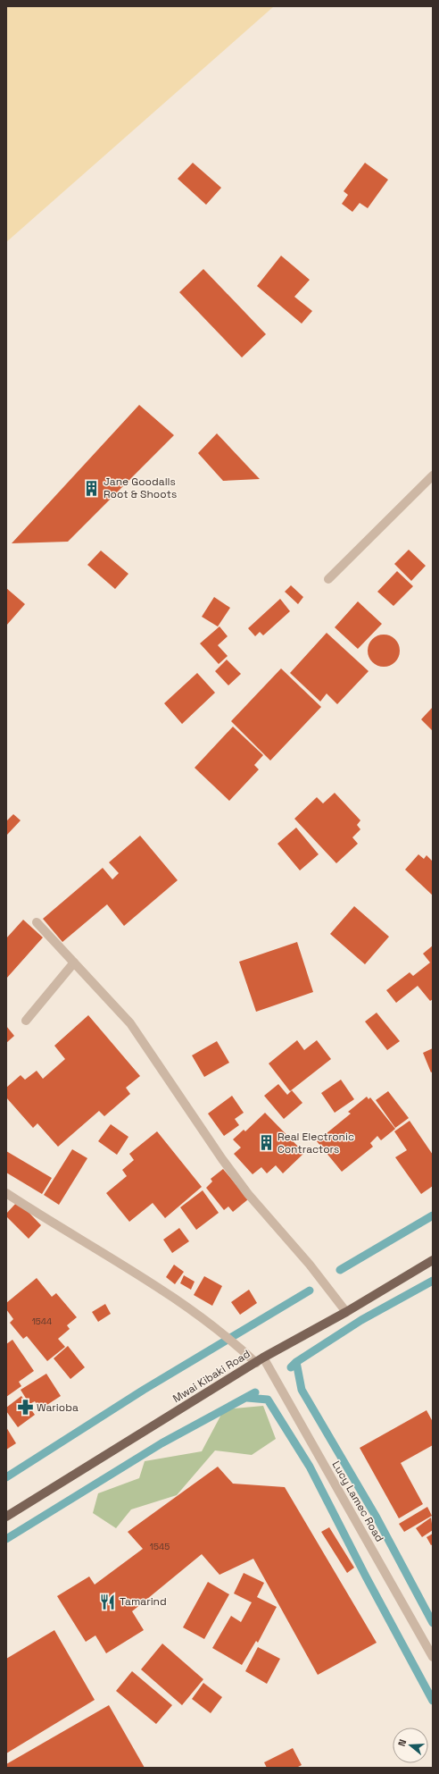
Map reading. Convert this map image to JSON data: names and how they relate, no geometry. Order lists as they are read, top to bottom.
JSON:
{
  "streets": {
    "main road": ["Mwai Kibaki Road"],
    "street": ["Lucy Lamec Road"]
  },
  "crossings": [
    ["Mwai Kibaki Road", "Lucy Lamec Road"]
  ],
  "places": {
    "building": ["Jane Goodalls Root & Shoots", "Real Electronic Contractors"],
    "pharmacy": ["Warioba"],
    "restaurant": ["Tamarind"]
  },
  "house_numbers": ["1544", "1545"],
  "north": "left"
}
